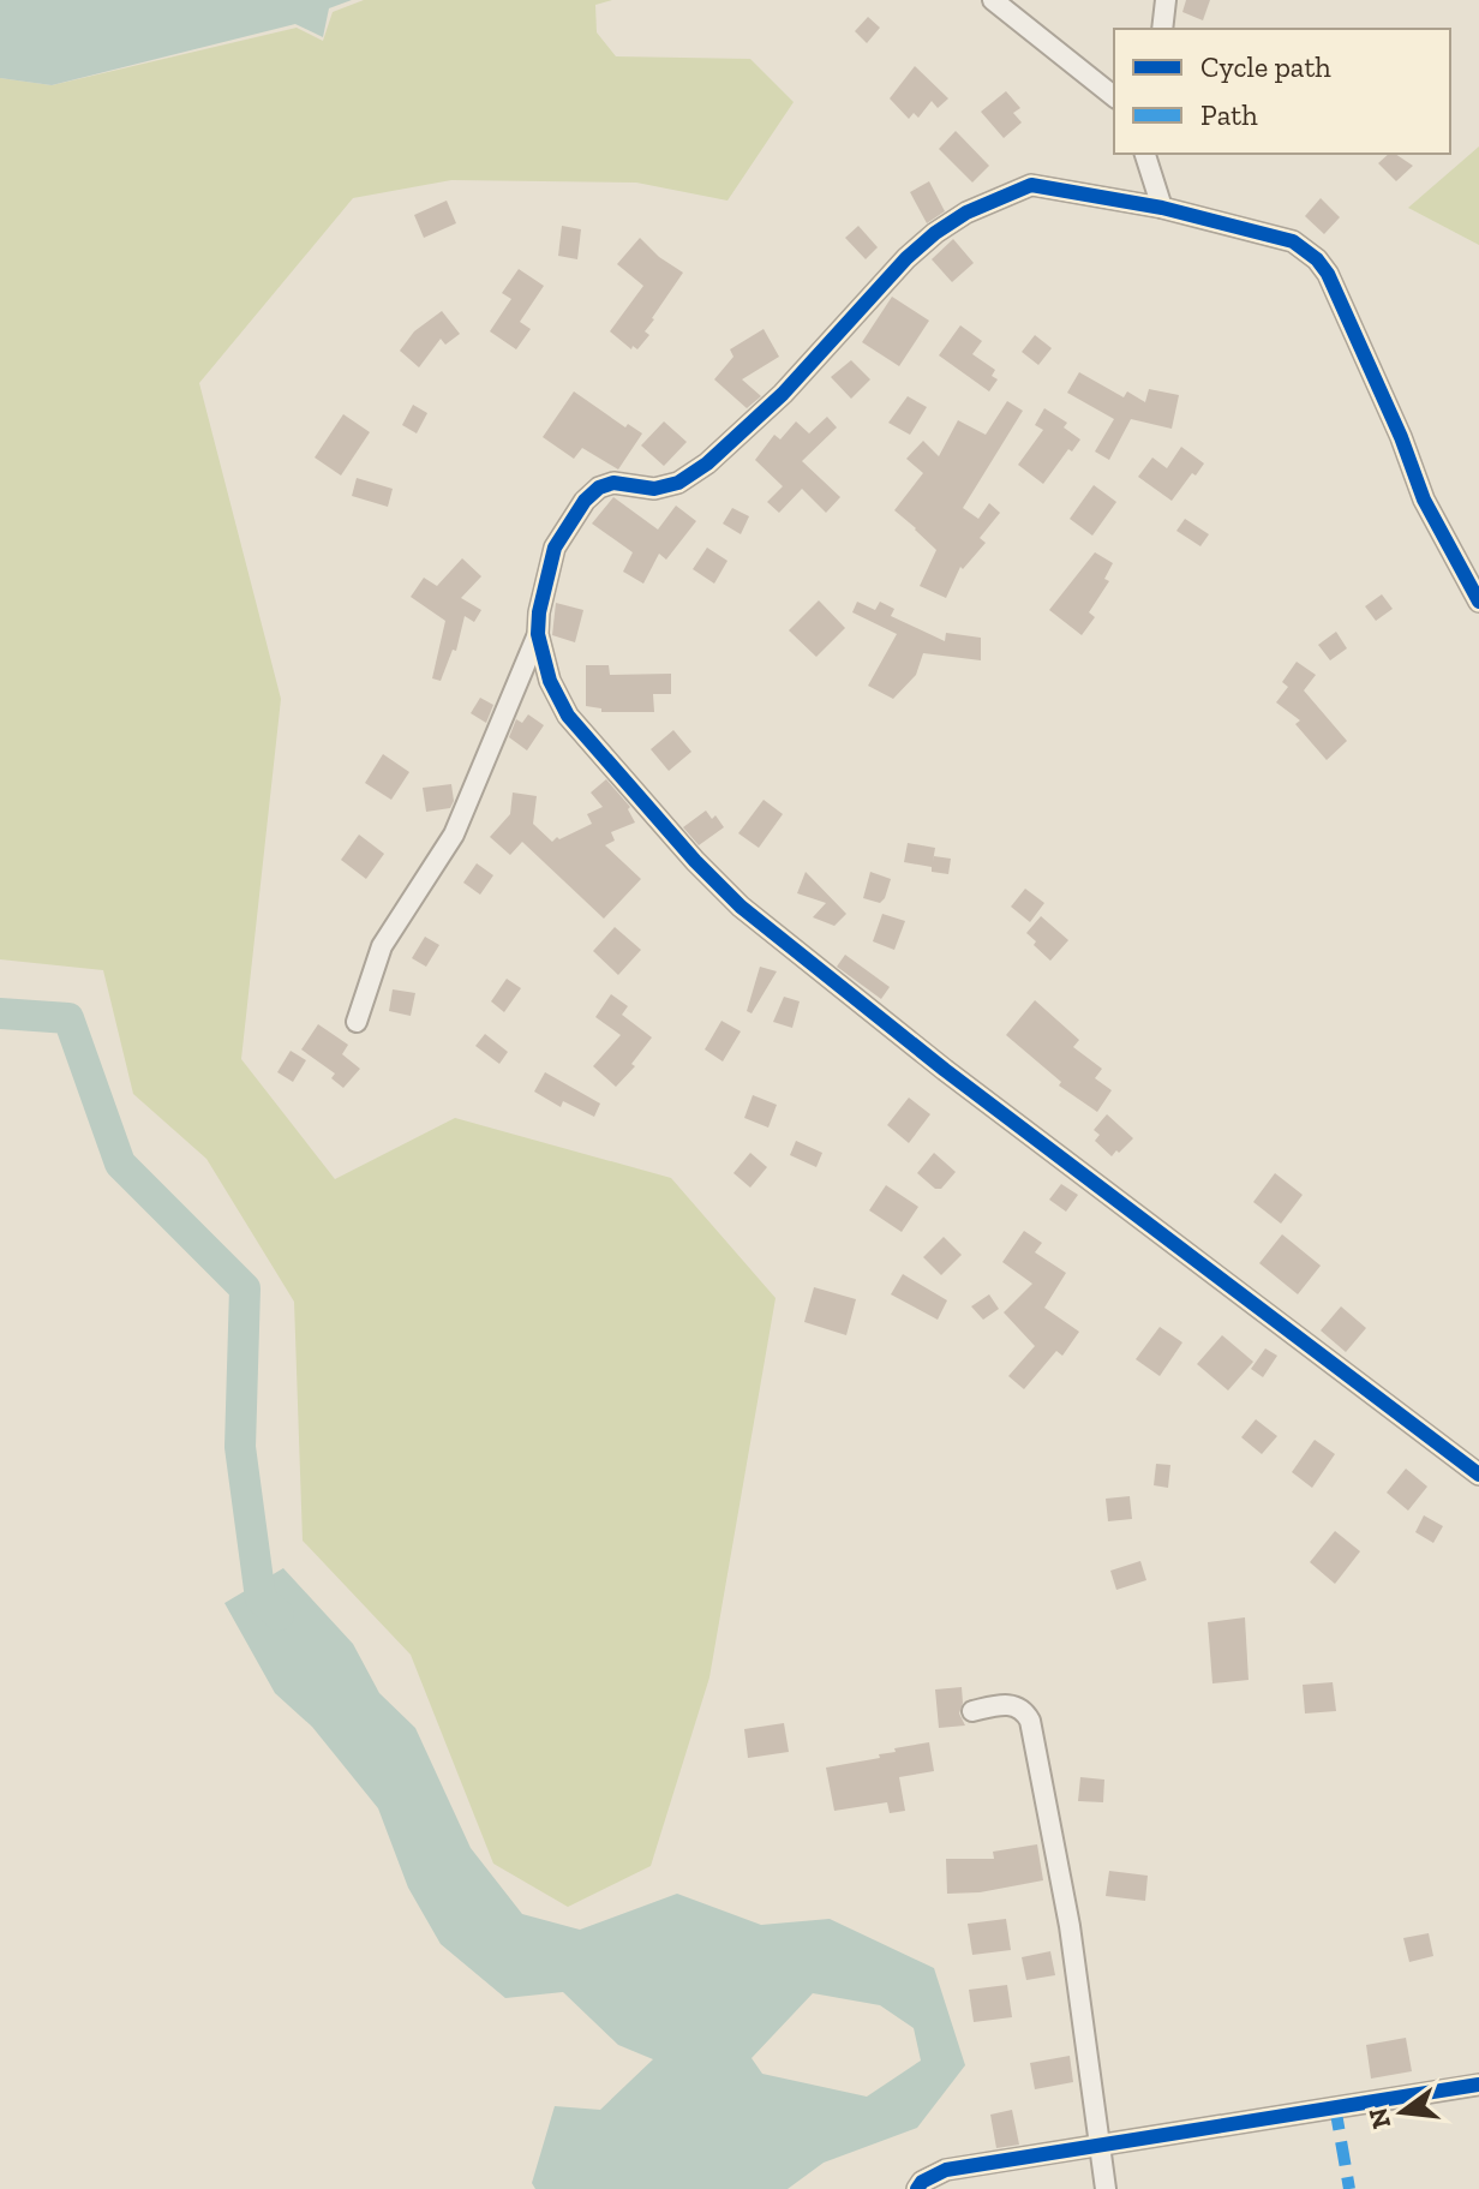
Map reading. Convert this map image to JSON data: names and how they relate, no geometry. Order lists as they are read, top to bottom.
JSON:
{
  "legend": ["Cycle path", "Path"],
  "north": "left"
}
